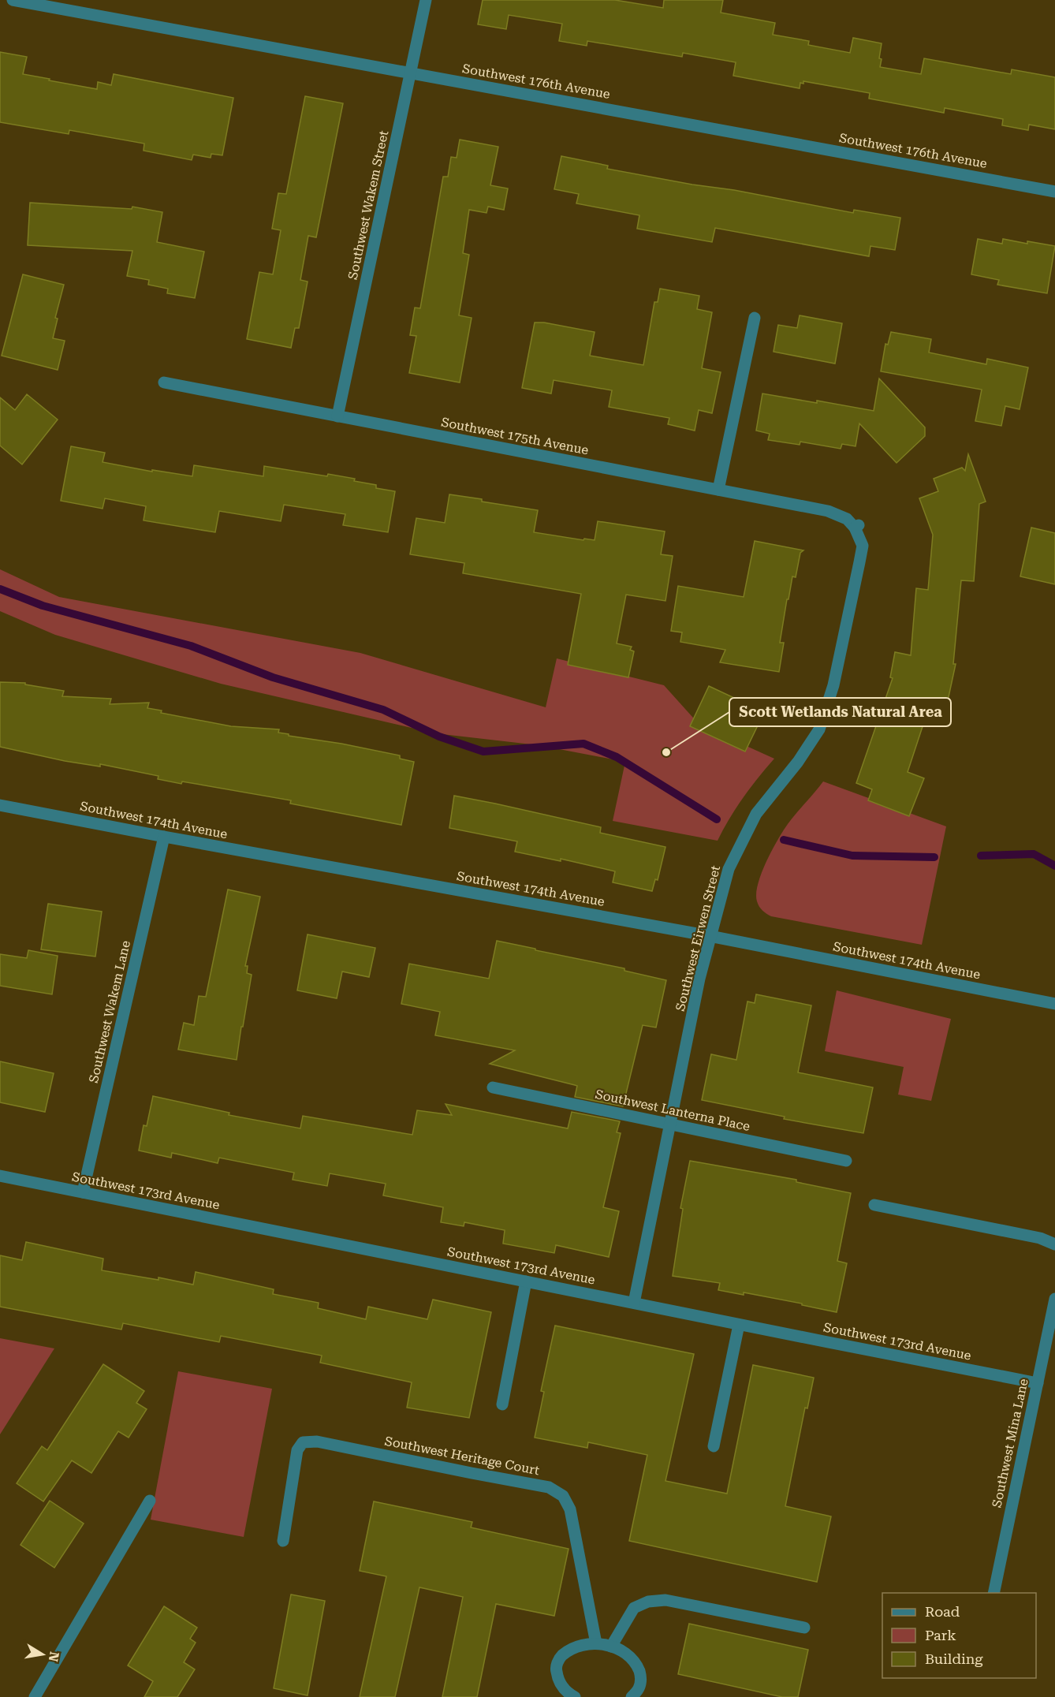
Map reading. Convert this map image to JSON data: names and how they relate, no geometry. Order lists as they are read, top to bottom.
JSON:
{
  "streets": {
    "street": [
      "Southwest 176th Avenue",
      "Southwest Wakem Street",
      "Southwest 175th Avenue",
      "Southwest 174th Avenue",
      "Southwest Eirwen Street",
      "Southwest Wakem Lane",
      "Southwest Lanterna Place",
      "Southwest 173rd Avenue",
      "Southwest Mina Lane",
      "Southwest Heritage Court"
    ]
  },
  "crossings": [
    ["Southwest 176th Avenue", "Southwest Wakem Street"],
    ["Southwest Wakem Street", "Southwest 175th Avenue"],
    ["Southwest 175th Avenue", "Southwest Eirwen Street"],
    ["Southwest 174th Avenue", "Southwest Eirwen Street"],
    ["Southwest 174th Avenue", "Southwest Wakem Lane"],
    ["Southwest Eirwen Street", "Southwest Lanterna Place"],
    ["Southwest Eirwen Street", "Southwest 173rd Avenue"],
    ["Southwest Wakem Lane", "Southwest 173rd Avenue"],
    ["Southwest 173rd Avenue", "Southwest Mina Lane"]
  ],
  "places": ["Scott Wetlands Natural Area"],
  "legend": ["Road", "Park", "Building"],
  "north": "right"
}
